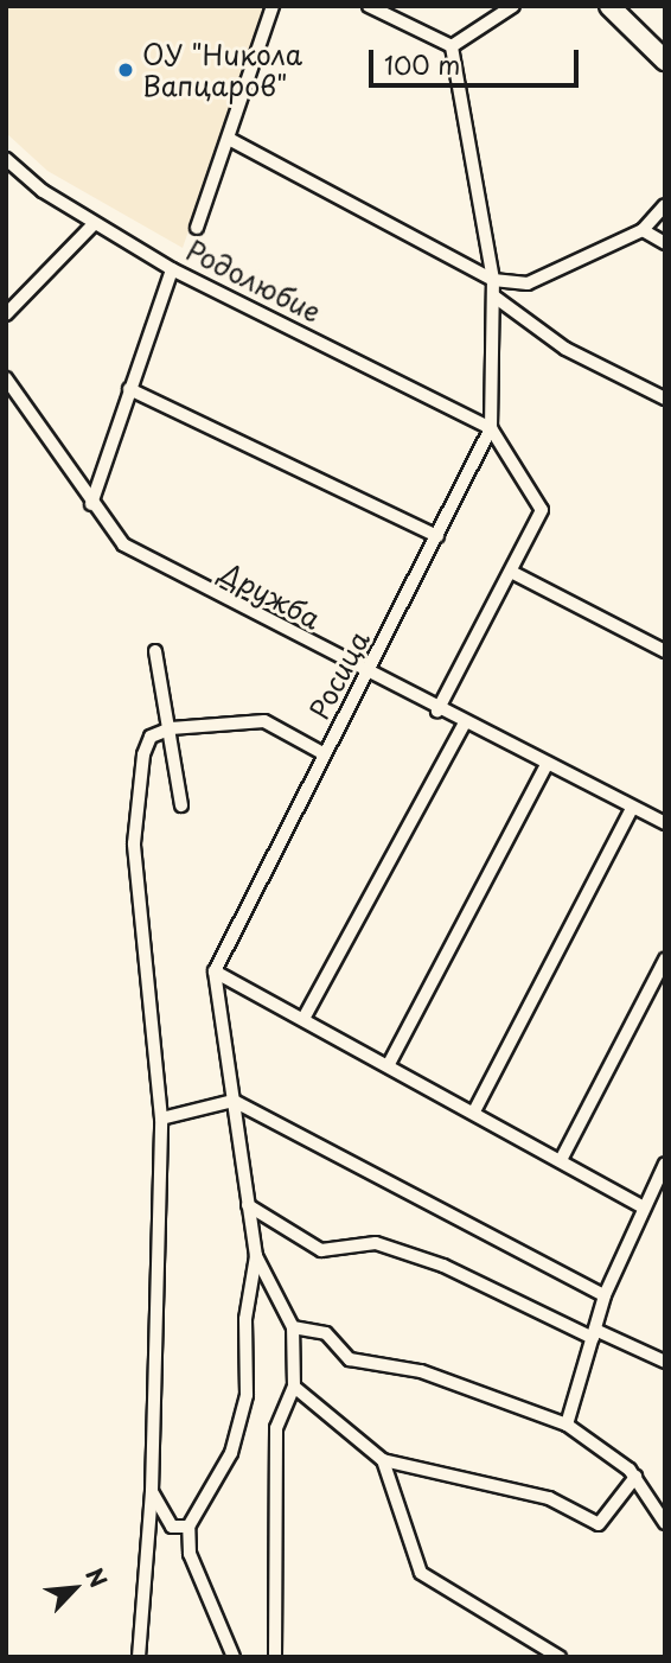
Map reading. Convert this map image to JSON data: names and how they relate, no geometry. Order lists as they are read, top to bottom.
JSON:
{
  "streets": {
    "street": ["Родолюбие", "Дружба", "Росица"]
  },
  "crossings": [
    ["Родолюбие", "Росица"],
    ["Дружба", "Росица"]
  ],
  "places": ["ОУ \"Никола Вапцаров\""],
  "scale_bar": "100 m",
  "north": "top right"
}
